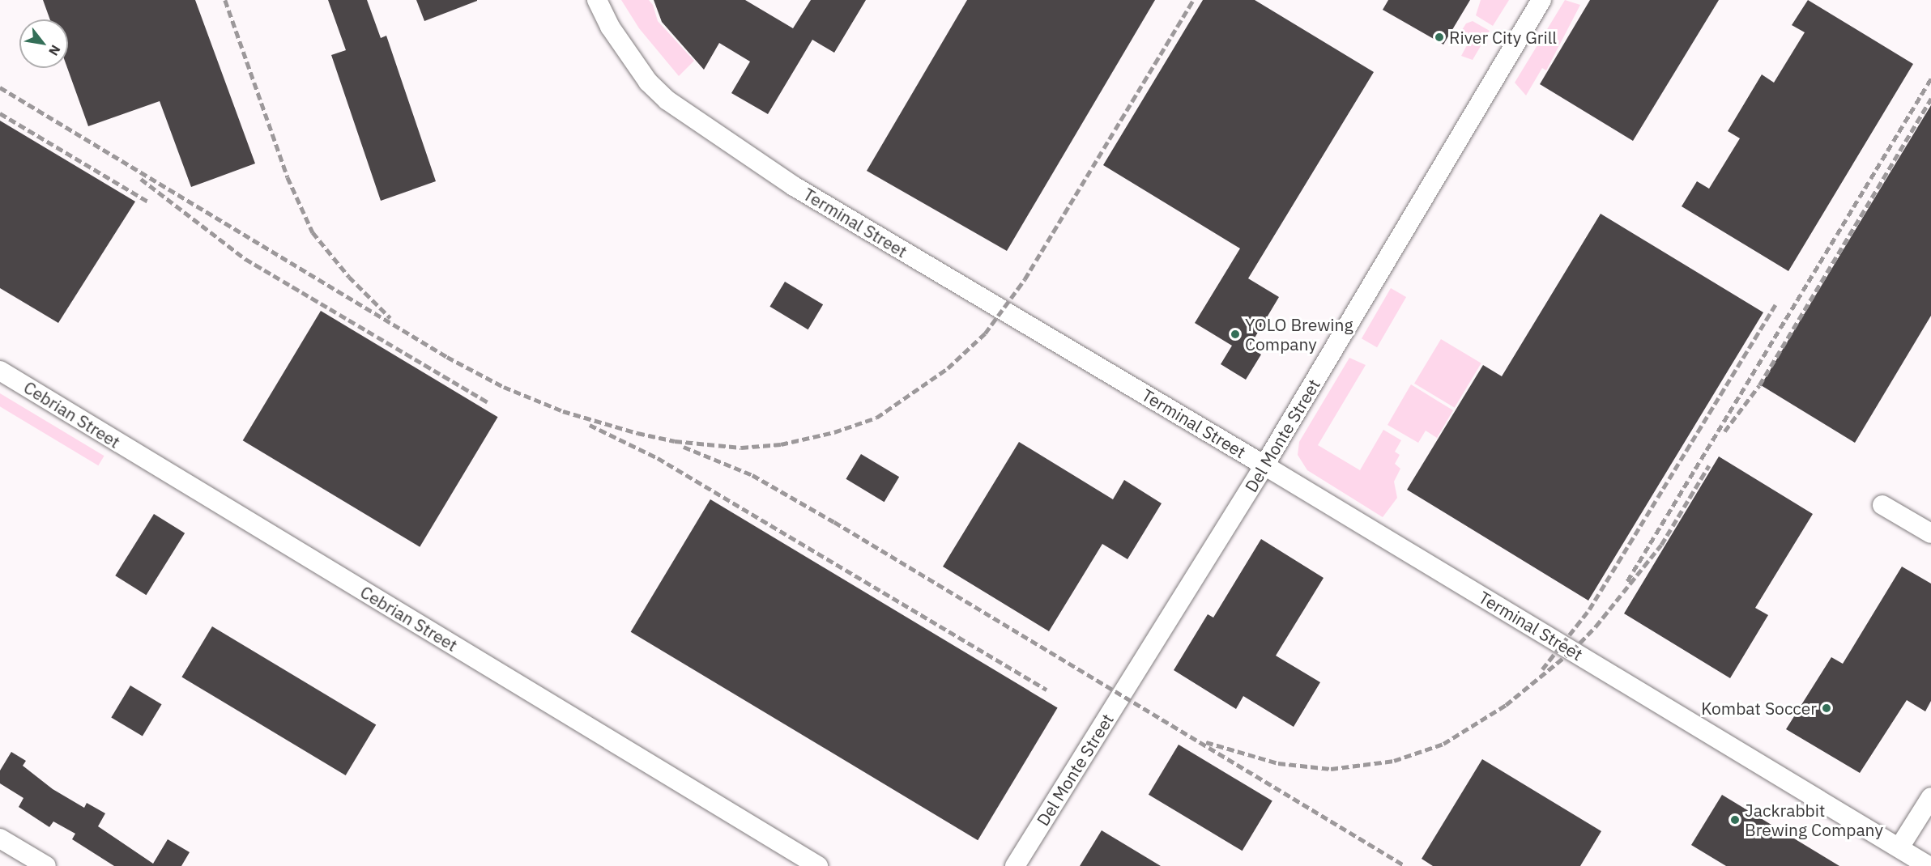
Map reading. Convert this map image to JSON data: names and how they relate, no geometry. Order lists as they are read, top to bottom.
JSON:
{
  "streets": {
    "street": ["Terminal Street", "Cebrian Street", "Del Monte Street"]
  },
  "crossings": [
    ["Terminal Street", "Del Monte Street"]
  ],
  "places": [
    "River City Grill",
    "YOLO Brewing Company",
    "Kombat Soccer",
    "Jackrabbit Brewing Company"
  ],
  "north": "bottom right"
}
